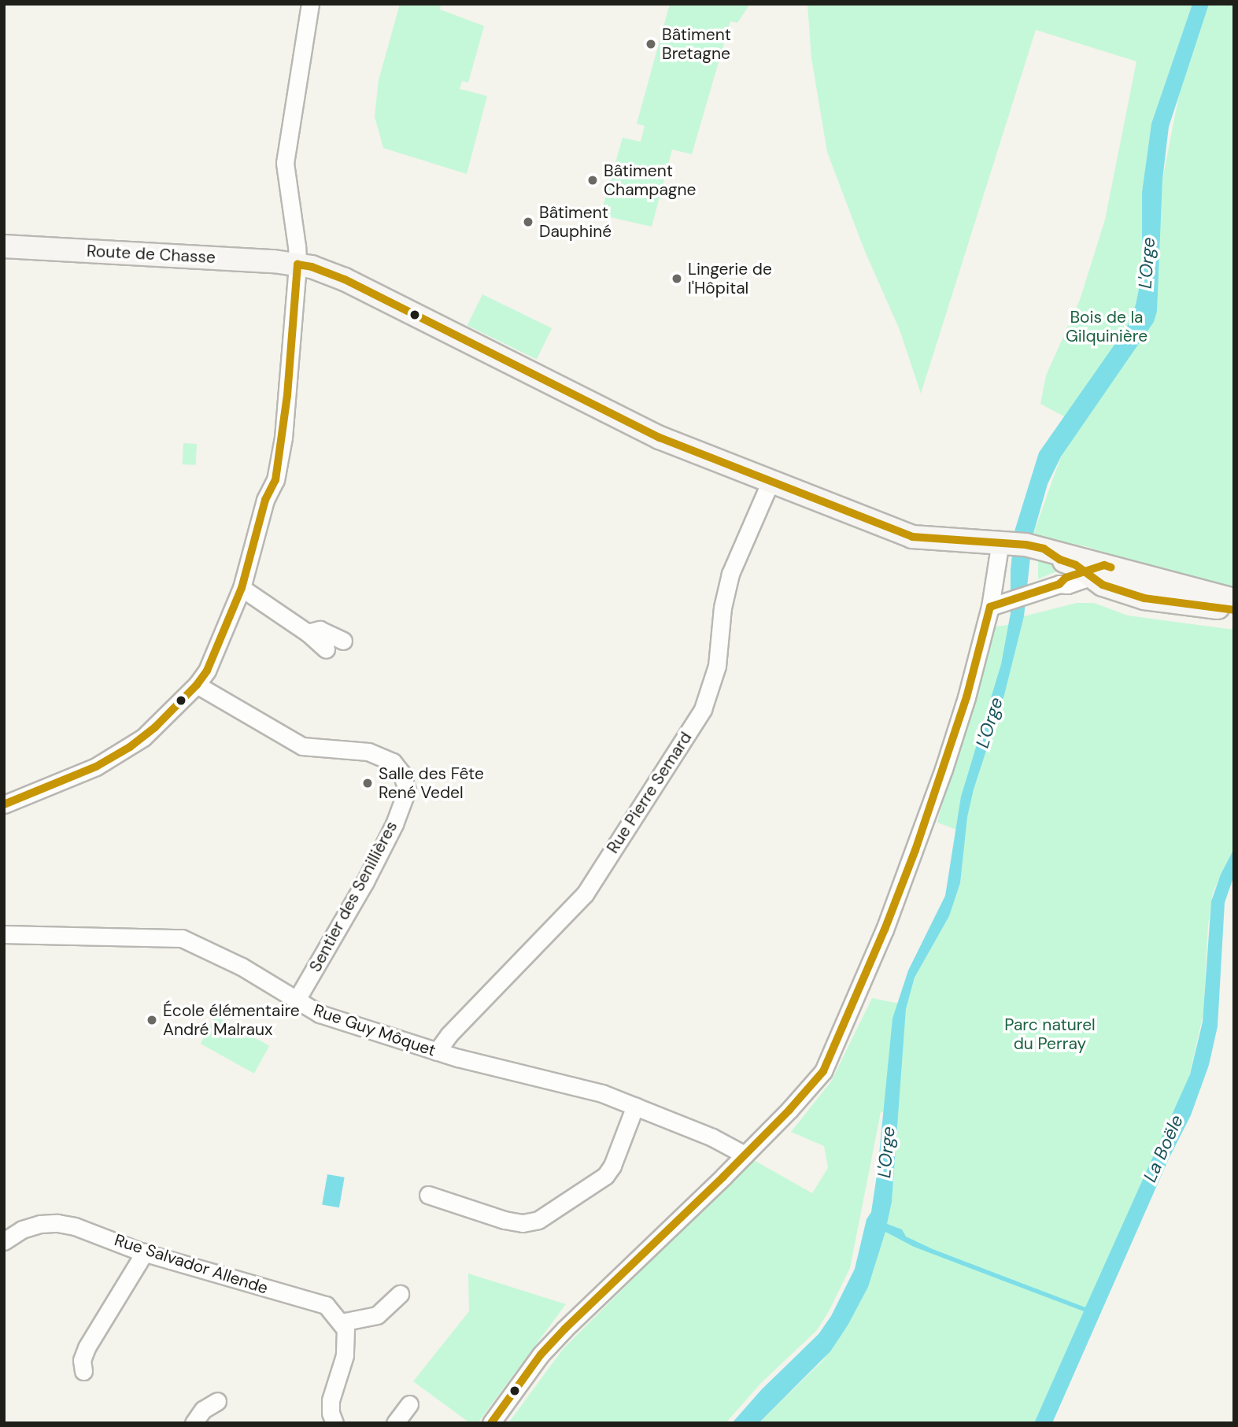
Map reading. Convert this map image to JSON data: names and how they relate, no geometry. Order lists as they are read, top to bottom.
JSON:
{
  "streets": {
    "main road": ["Route de Chasse"],
    "street": [
      "Rue Pierre Semard",
      "Sentier des Senillières",
      "Rue Guy Môquet",
      "Rue Salvador Allende"
    ]
  },
  "crossings": [
    ["Route de Chasse", "Rue Pierre Semard"],
    ["Rue Pierre Semard", "Rue Guy Môquet"],
    ["Sentier des Senillières", "Rue Guy Môquet"]
  ],
  "water": ["L'Orge", "La Boële"],
  "parks": ["Bois de la Gilquinière", "Parc naturel du Perray"],
  "places": [
    "Bâtiment Bretagne",
    "Bâtiment Champagne",
    "Bâtiment Dauphiné",
    "Lingerie de l'Hôpital",
    "Salle des Fête René Vedel",
    "École élémentaire André Malraux"
  ]
}
